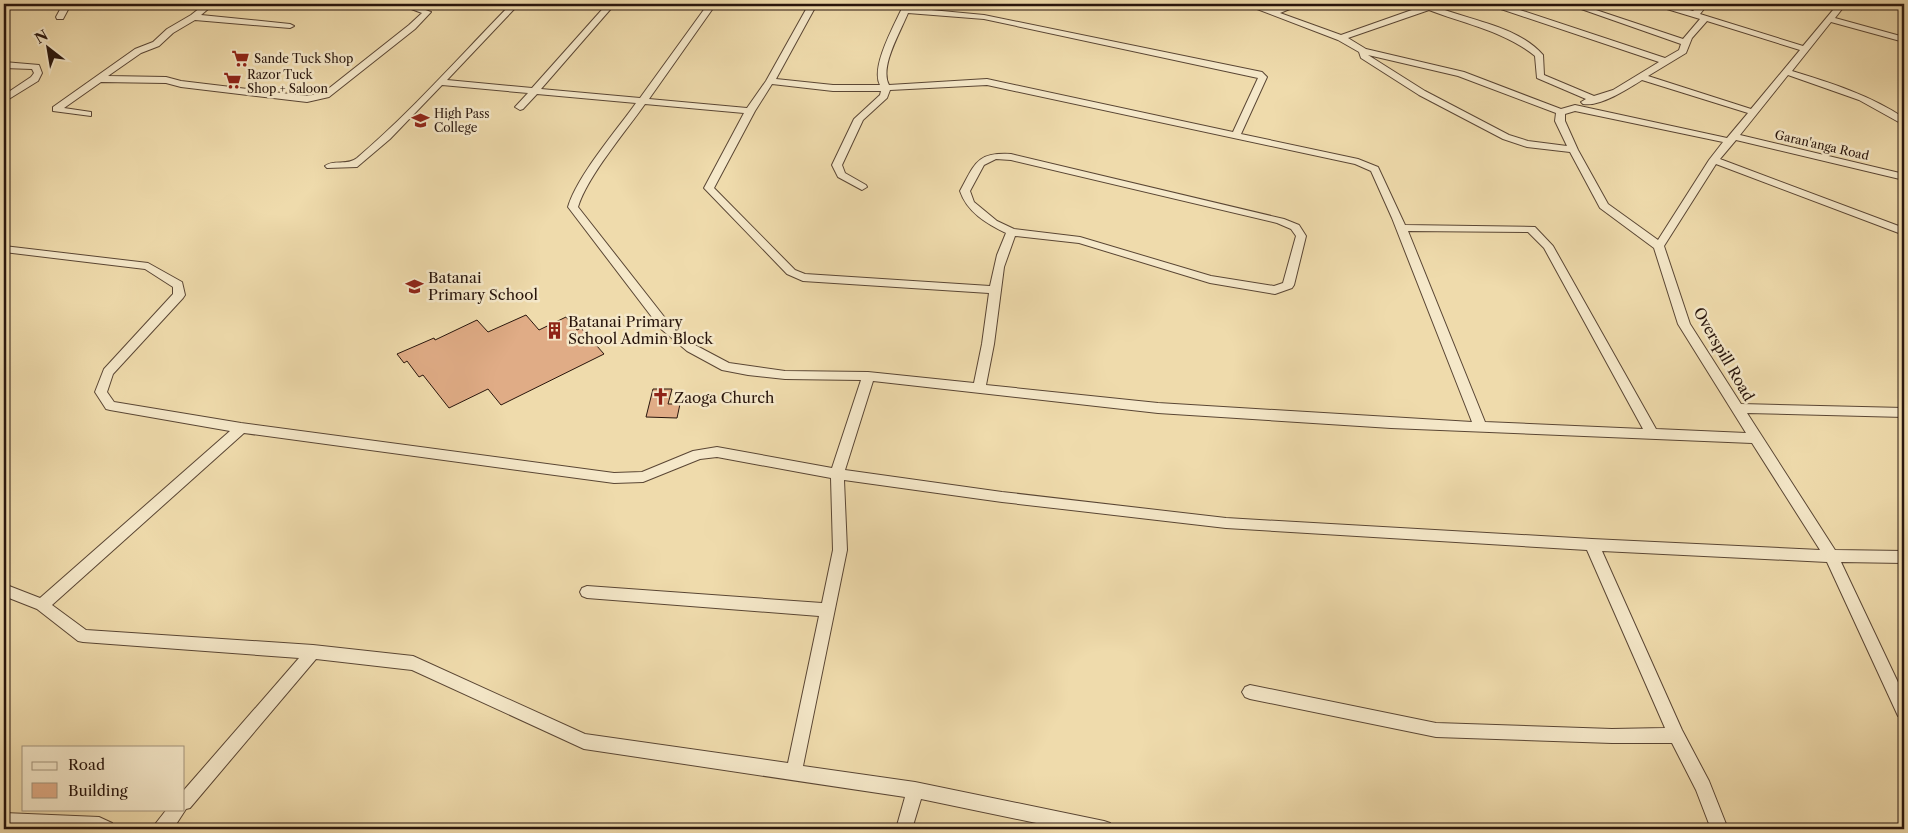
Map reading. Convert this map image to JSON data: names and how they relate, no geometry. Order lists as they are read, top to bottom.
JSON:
{
  "streets": {
    "street": ["Garan'anga Road", "Overspill Road"]
  },
  "places": {
    "supermarket": ["Sande Tuck Shop", "Razor Tuck Shop + Saloon"],
    "school or university": ["High Pass College", "Batanai Primary School"],
    "building": ["Batanai Primary School Admin Block"],
    "church": ["Zaoga Church"]
  },
  "legend": ["Road", "Building"],
  "north": "top left"
}
